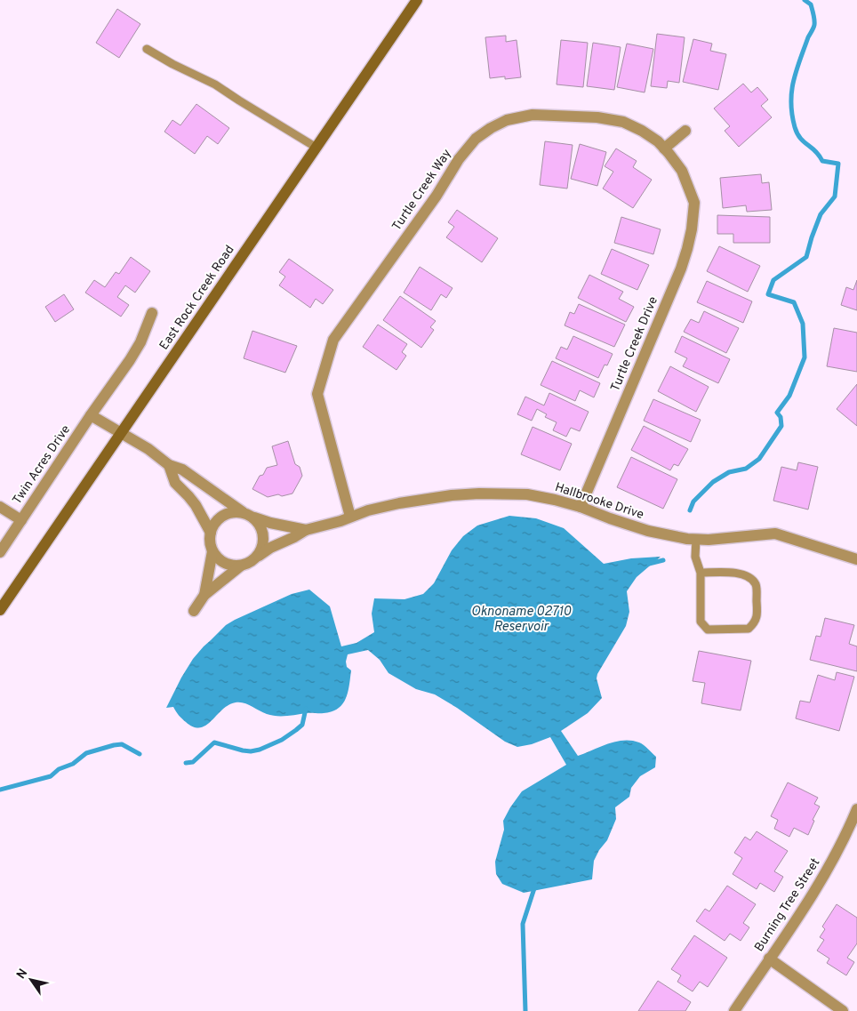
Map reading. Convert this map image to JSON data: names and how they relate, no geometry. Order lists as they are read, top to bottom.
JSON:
{
  "streets": {
    "street": [
      "Turtle Creek Way",
      "East Rock Creek Road",
      "Turtle Creek Drive",
      "Twin Acres Drive",
      "Hallbrooke Drive",
      "Burning Tree Street"
    ]
  },
  "crossings": [
    ["Turtle Creek Way", "Turtle Creek Drive"],
    ["Turtle Creek Way", "Hallbrooke Drive"],
    ["East Rock Creek Road", "Hallbrooke Drive"],
    ["Turtle Creek Drive", "Hallbrooke Drive"]
  ],
  "water": ["Oknoname 02710 Reservoir"],
  "north": "top left"
}
